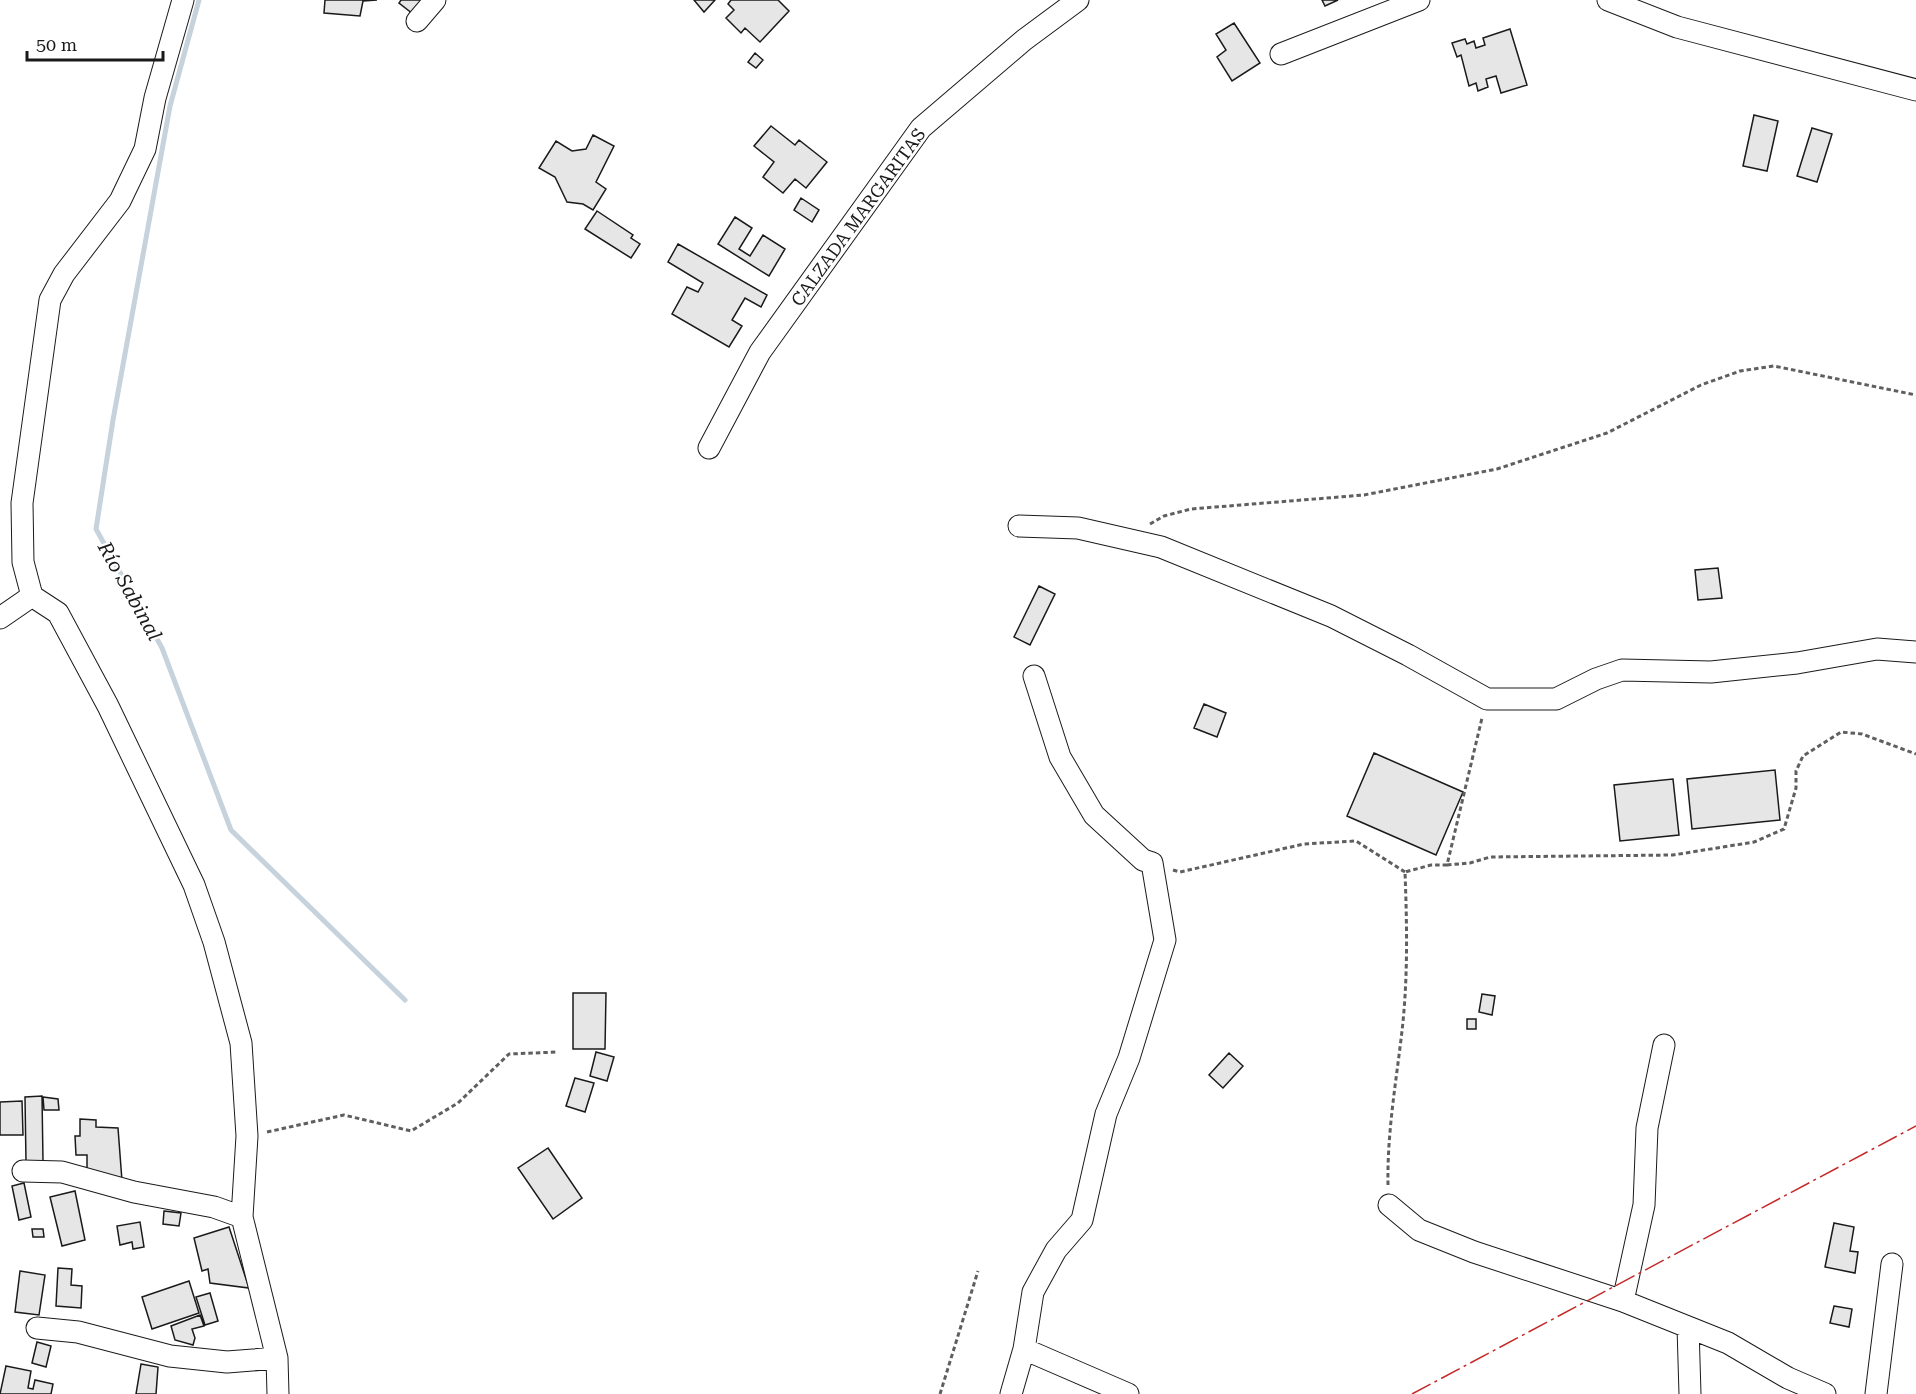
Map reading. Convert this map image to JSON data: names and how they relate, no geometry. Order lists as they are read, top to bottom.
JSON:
{
  "streets": {
    "street": ["CALZADA MARGARITAS"]
  },
  "water": ["Río Sabinal"],
  "scale_bar": "50 m"
}
